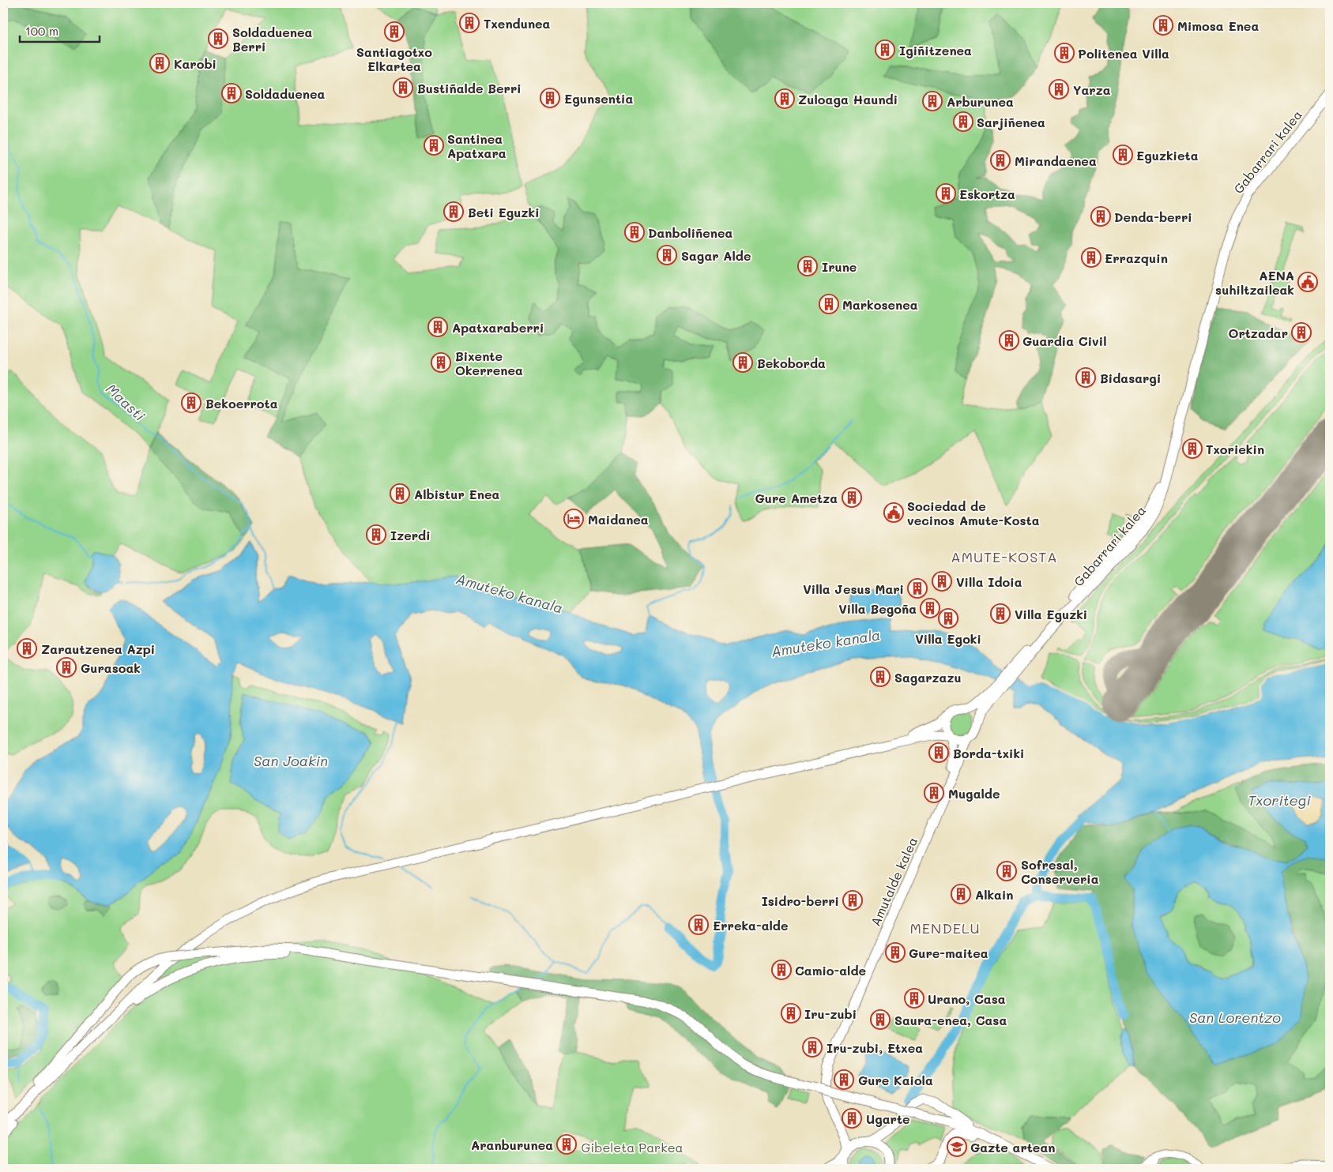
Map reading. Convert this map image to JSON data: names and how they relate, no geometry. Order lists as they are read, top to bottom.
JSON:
{
  "streets": {
    "main road": ["Gabarrari kalea", "Amutalde kalea"]
  },
  "districts": ["AMUTE-KOSTA", "MENDELU"],
  "water": [
    "Maasti",
    "Amuteko kanala",
    "San Joakin",
    "Txoritegi",
    "San Lorentzo"
  ],
  "parks": ["Gibeleta Parkea"],
  "places": {
    "building": [
      "Txendunea",
      "Mimosa Enea",
      "Santiagotxo Elkartea",
      "Soldaduenea Berri",
      "Igiñitzenea",
      "Politenea Villa",
      "Karobi",
      "Bustiñalde Berri",
      "Yarza",
      "Soldaduenea",
      "Egunsentia",
      "Zuloaga Haundi",
      "Arburunea",
      "Sarjiñenea",
      "Santinea Apatxara",
      "Eguzkieta",
      "Mirandaenea",
      "Eskortza",
      "Beti Eguzki",
      "Denda-berri",
      "Danboliñenea",
      "Sagar Alde",
      "Errazquin",
      "Irune",
      "Markosenea",
      "Apatxaraberri",
      "Ortzadar",
      "Guardia Civil",
      "Bixente Okerrenea",
      "Bekoborda",
      "Bidasargi",
      "Bekoerrota",
      "Txoriekin",
      "Albistur Enea",
      "Gure Ametza",
      "Izerdi",
      "Villa Idoia",
      "Villa Jesus Mari",
      "Villa Begoña",
      "Villa Eguzki",
      "Villa Egoki",
      "Zarautzenea Azpi",
      "Gurasoak",
      "Sagarzazu",
      "Borda-txiki",
      "Mugalde",
      "Sofresal, Conserveria",
      "Alkain",
      "Isidro-berri",
      "Erreka-alde",
      "Gure-maitea",
      "Camio-alde",
      "Urano, Casa",
      "Iru-zubi",
      "Saura-enea, Casa",
      "Iru-zubi, Etxea",
      "Gure Kaiola",
      "Ugarte",
      "Aranburunea"
    ],
    "public building": ["AENA suhiltzaileak", "Sociedad de vecinos Amute-Kosta"],
    "hotel": ["Maidanea"],
    "school or university": ["Gazte artean"]
  },
  "scale_bar": "100 m"
}
